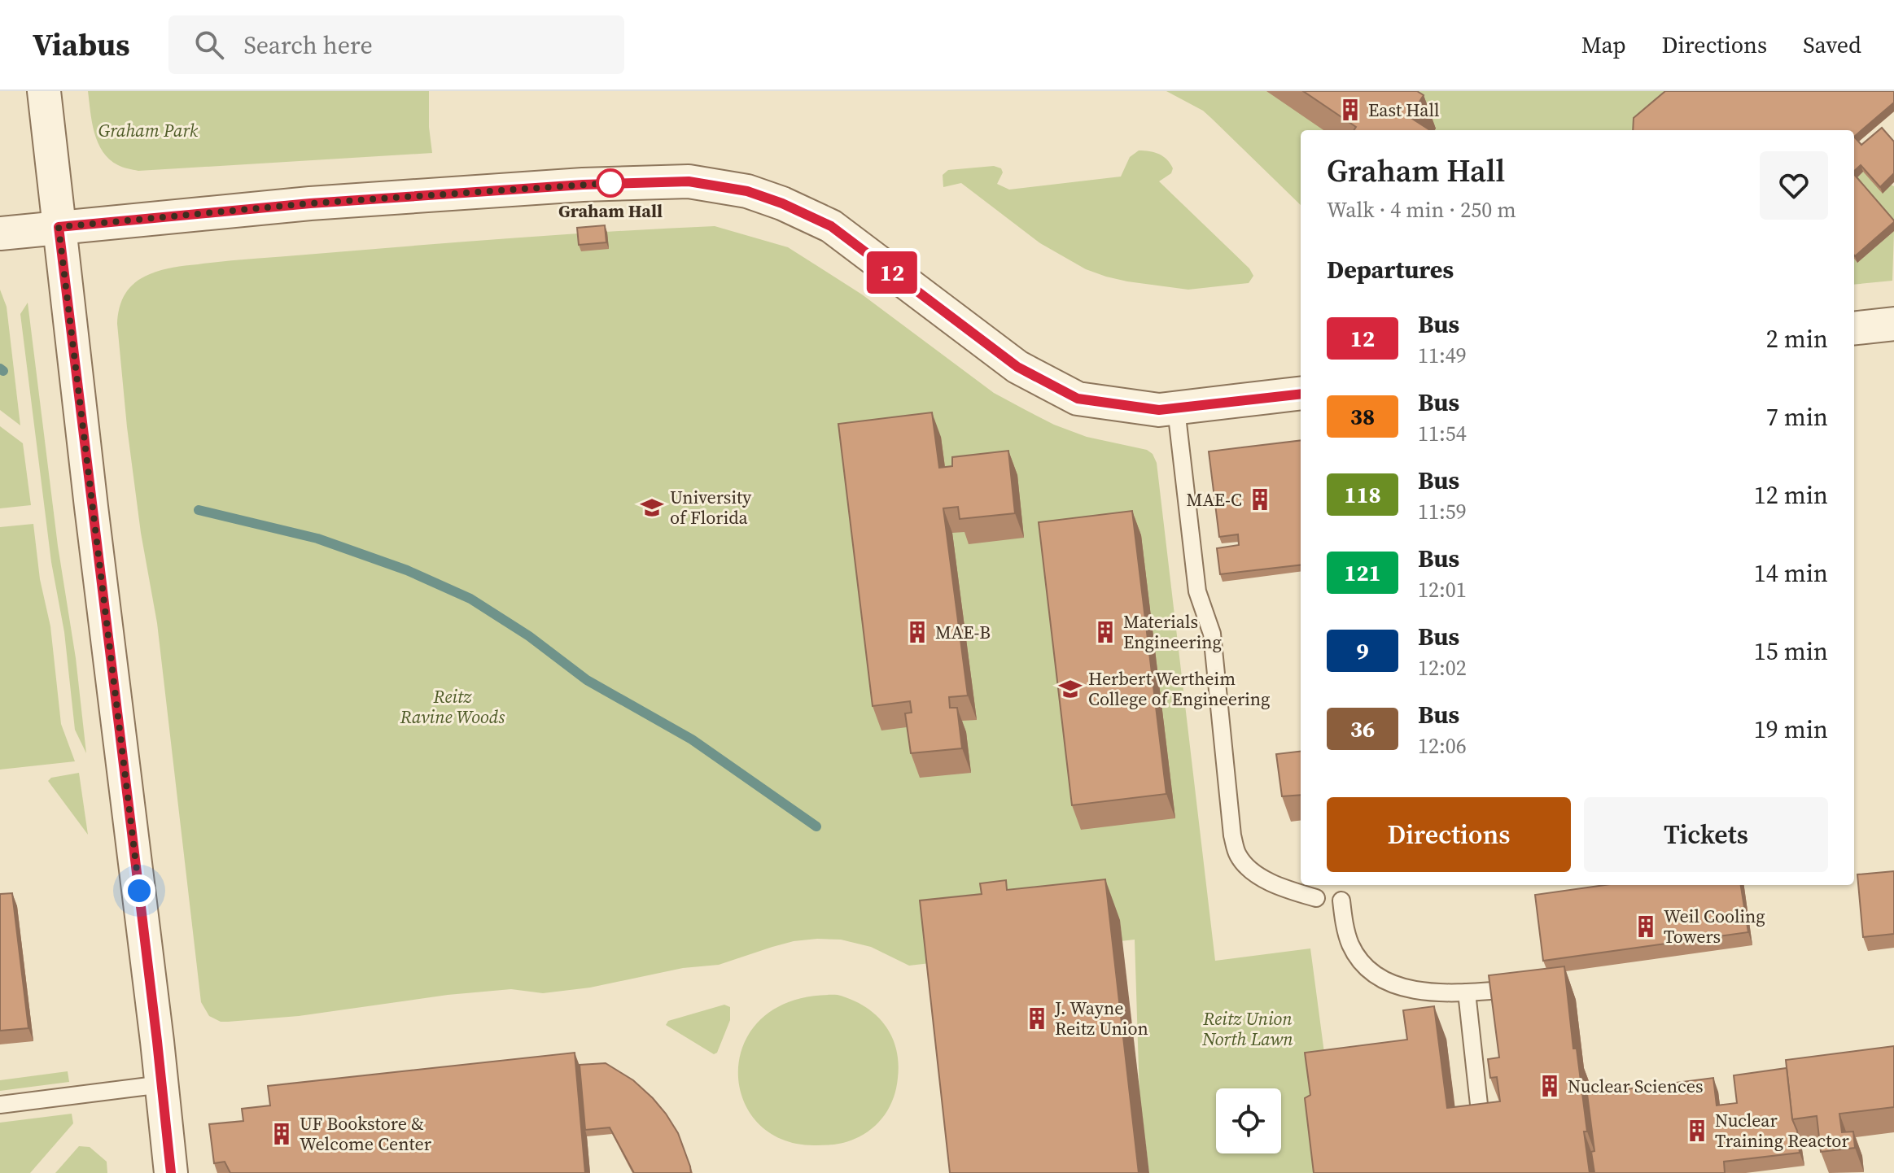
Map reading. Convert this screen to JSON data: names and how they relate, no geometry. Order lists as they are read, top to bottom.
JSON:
{
  "parks": ["Graham Park", "Reitz Ravine Woods", "Reitz Union North Lawn"],
  "places": {
    "building": [
      "East Hall",
      "MAE-C",
      "MAE-B",
      "Materials Engineering",
      "Weil Cooling Towers",
      "J. Wayne Reitz Union",
      "Nuclear Sciences",
      "Nuclear Training Reactor",
      "UF Bookstore & Welcome Center"
    ],
    "other": ["Graham Hall"],
    "school or university": ["University of Florida", "Herbert Wertheim College of Engineering"]
  },
  "lines": ["bus line 12"],
  "page": {
    "header": "Viabus",
    "search": "Search here",
    "nav": ["Map", "Directions", "Saved"],
    "on_map": "12",
    "heading": [
      ["Graham Hall", "Walk · 4 min · 250 m"],
      "Departures"
    ],
    "list": [
      {
        "mark": "12",
        "name": "Bus",
        "note": "11:49",
        "value": "2 min"
      },
      {
        "mark": "38",
        "name": "Bus",
        "note": "11:54",
        "value": "7 min"
      },
      {
        "mark": "118",
        "name": "Bus",
        "note": "11:59",
        "value": "12 min"
      },
      {
        "mark": "121",
        "name": "Bus",
        "note": "12:01",
        "value": "14 min"
      },
      {
        "mark": "9",
        "name": "Bus",
        "note": "12:02",
        "value": "15 min"
      },
      {
        "mark": "36",
        "name": "Bus",
        "note": "12:06",
        "value": "19 min"
      }
    ],
    "buttons": ["Directions", "Tickets"]
  }
}
